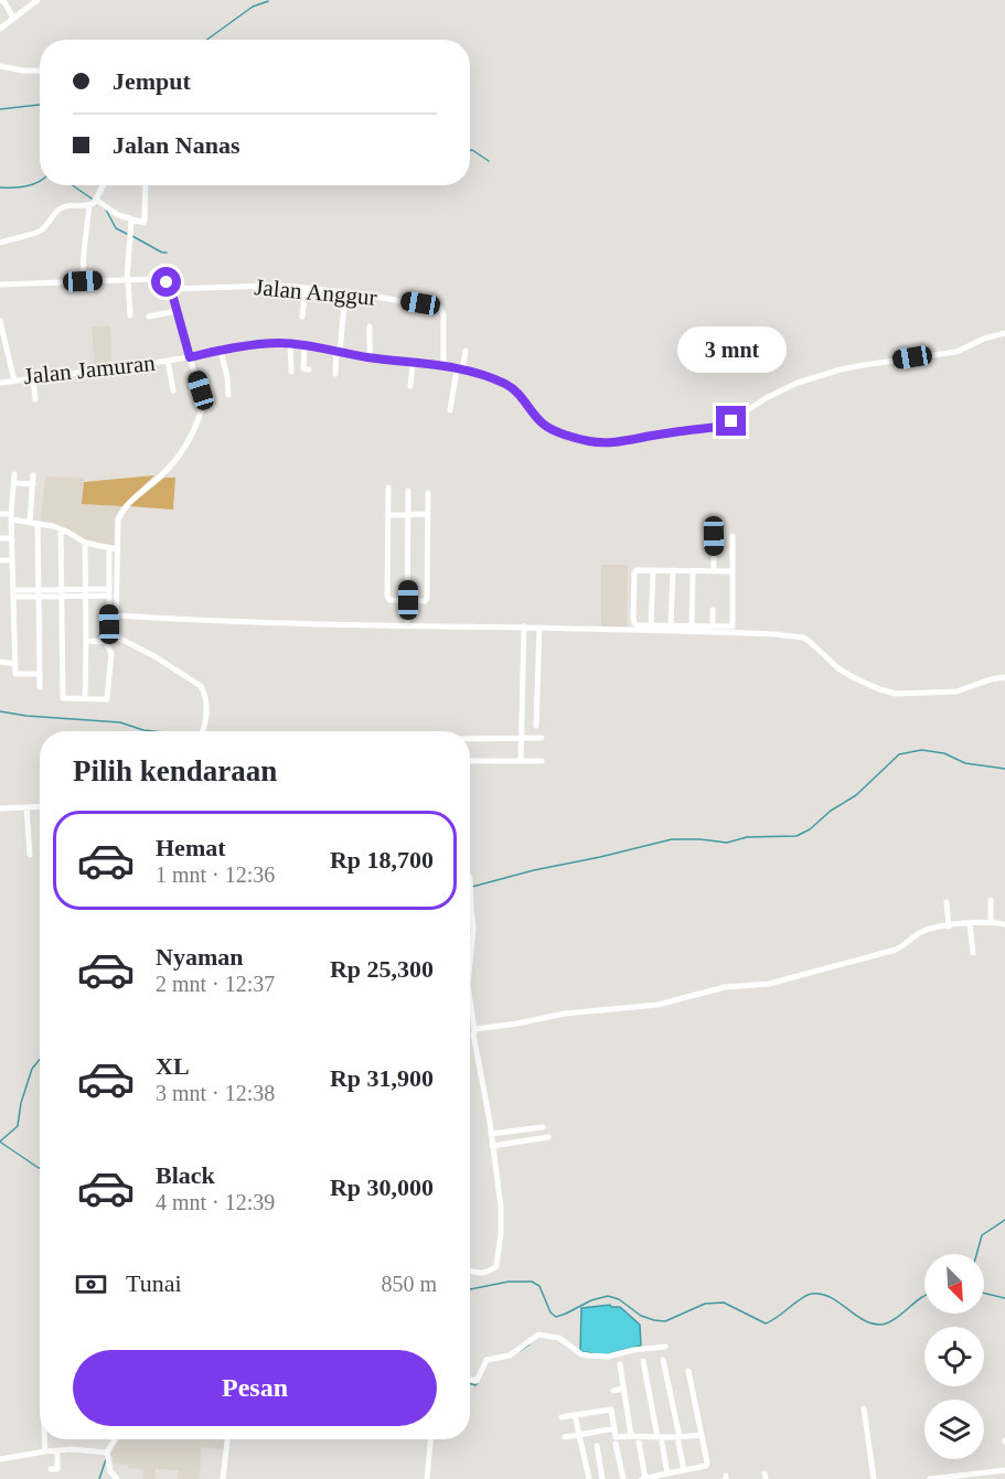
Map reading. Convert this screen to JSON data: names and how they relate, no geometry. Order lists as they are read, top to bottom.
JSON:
{
  "streets": {
    "street": ["Jalan Anggur", "Jalan Jamuran"]
  },
  "crossings": [
    ["Jalan Anggur", "Jalan Jamuran"]
  ],
  "north": "bottom right",
  "page": {
    "banner": ["Jemput", "Jalan Nanas"],
    "bubble": "3 mnt",
    "heading": "Pilih kendaraan",
    "list": [
      {
        "name": "Hemat",
        "note": "1 mnt · 12:36",
        "value": "Rp 18,700"
      },
      {
        "name": "Nyaman",
        "note": "2 mnt · 12:37",
        "value": "Rp 25,300"
      },
      {
        "name": "XL",
        "note": "3 mnt · 12:38",
        "value": "Rp 31,900"
      },
      {
        "name": "Black",
        "note": "4 mnt · 12:39",
        "value": "Rp 30,000"
      }
    ],
    "pay": ["Tunai", "850 m"],
    "buttons": "Pesan"
  }
}
